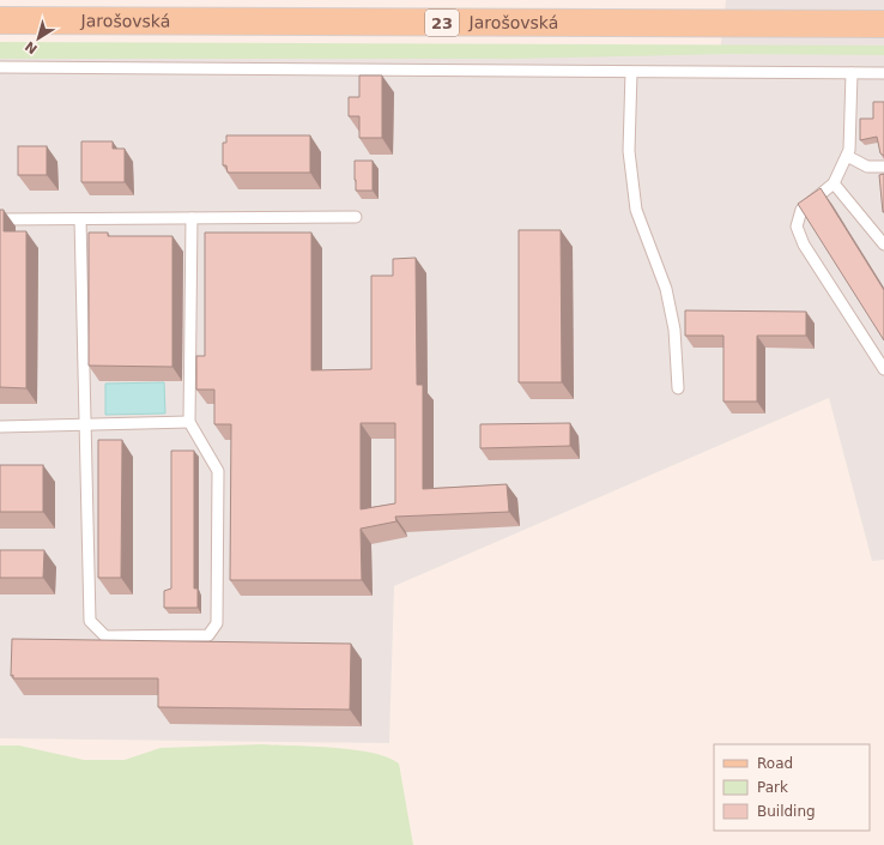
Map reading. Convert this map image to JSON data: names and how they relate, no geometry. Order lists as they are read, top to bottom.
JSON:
{
  "streets": {
    "main road": ["Jarošovská", "23"]
  },
  "legend": ["Road", "Park", "Building"],
  "north": "bottom left"
}
